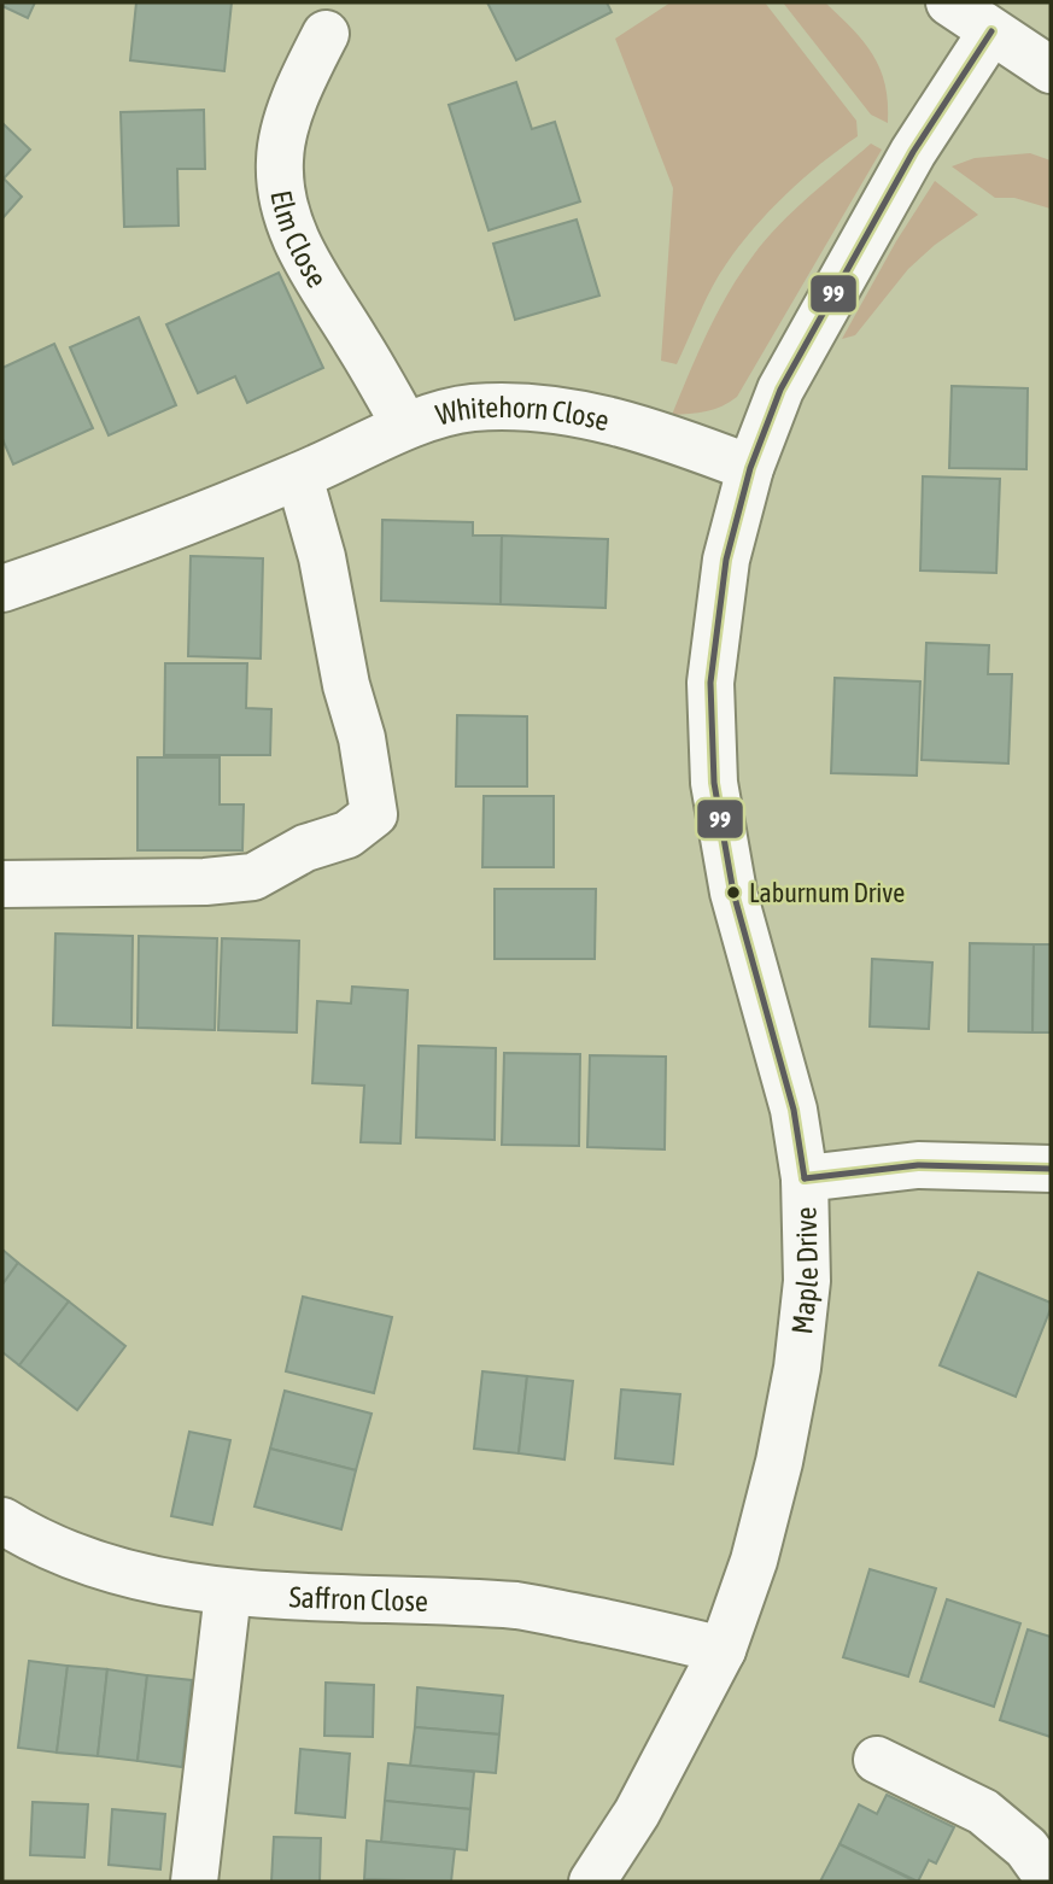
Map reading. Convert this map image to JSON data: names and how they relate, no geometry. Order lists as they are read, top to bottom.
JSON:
{
  "streets": {
    "street": [
      "Elm Close",
      "Whitehorn Close",
      "Maple Drive",
      "Saffron Close"
    ]
  },
  "crossings": [
    ["Elm Close", "Whitehorn Close"],
    ["Whitehorn Close", "Maple Drive"],
    ["Maple Drive", "Saffron Close"]
  ],
  "places": ["Laburnum Drive"],
  "lines": ["transit line 99"]
}
